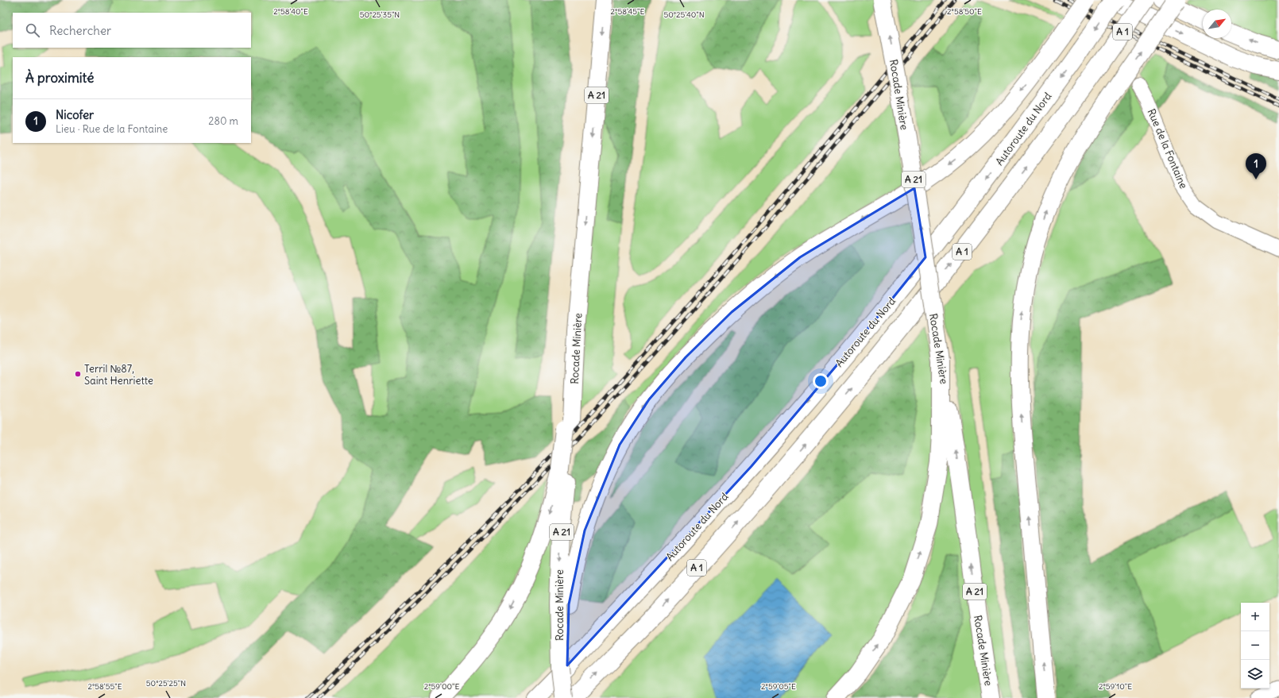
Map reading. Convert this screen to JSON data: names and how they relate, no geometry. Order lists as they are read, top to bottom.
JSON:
{
  "streets": {
    "highway": [
      "A 1",
      "Rocade Minière",
      "A 21",
      "Autoroute du Nord"
    ],
    "street": ["Rue de la Fontaine"]
  },
  "places": ["Terril №87, Saint Henriette"],
  "north": "top right",
  "page": {
    "search": "Rechercher",
    "heading": "À proximité",
    "list": [
      {
        "mark": "1",
        "name": "Nicofer",
        "note": "Lieu · Rue de la Fontaine",
        "value": "280 m"
      }
    ],
    "pins": "1",
    "map_buttons": ["+", "−"]
  },
  "coordinates": [
    "2°58'40\"E",
    "2°58'45\"E",
    "2°58'50\"E",
    "50°25'35\"N",
    "50°25'40\"N",
    "50°25'25\"N",
    "2°58'55\"E",
    "2°59'00\"E",
    "2°59'05\"E",
    "2°59'10\"E"
  ]
}
